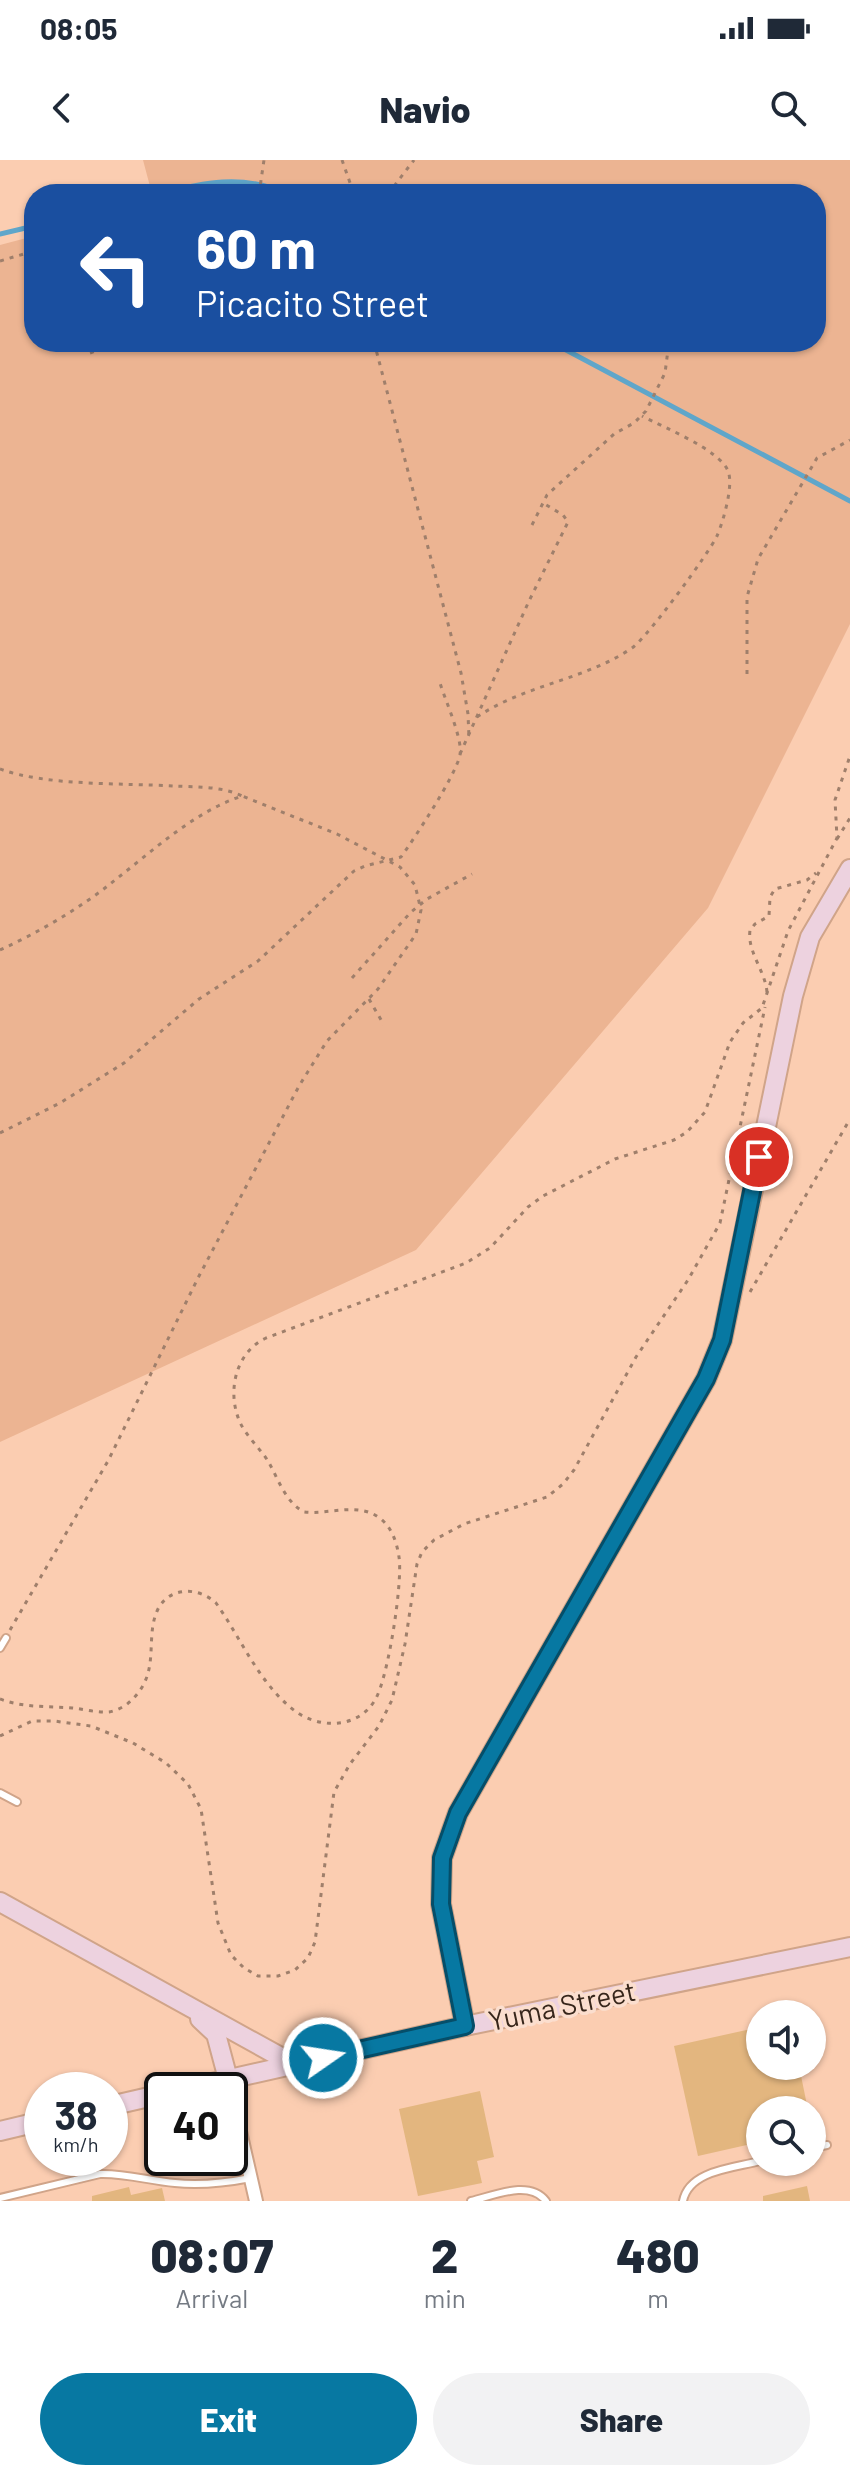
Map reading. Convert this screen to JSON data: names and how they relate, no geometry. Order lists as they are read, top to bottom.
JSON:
{
  "streets": {
    "street": ["Yuma Street"]
  },
  "page": {
    "status": "08:05",
    "header": "Navio",
    "turn": ["60 m", "Picacito Street"],
    "speed": "38 km/h",
    "limit": "40",
    "eta": [
      "08:07",
      "Arrival",
      "2",
      "min",
      "480",
      "m"
    ],
    "buttons": ["Exit", "Share"]
  }
}
